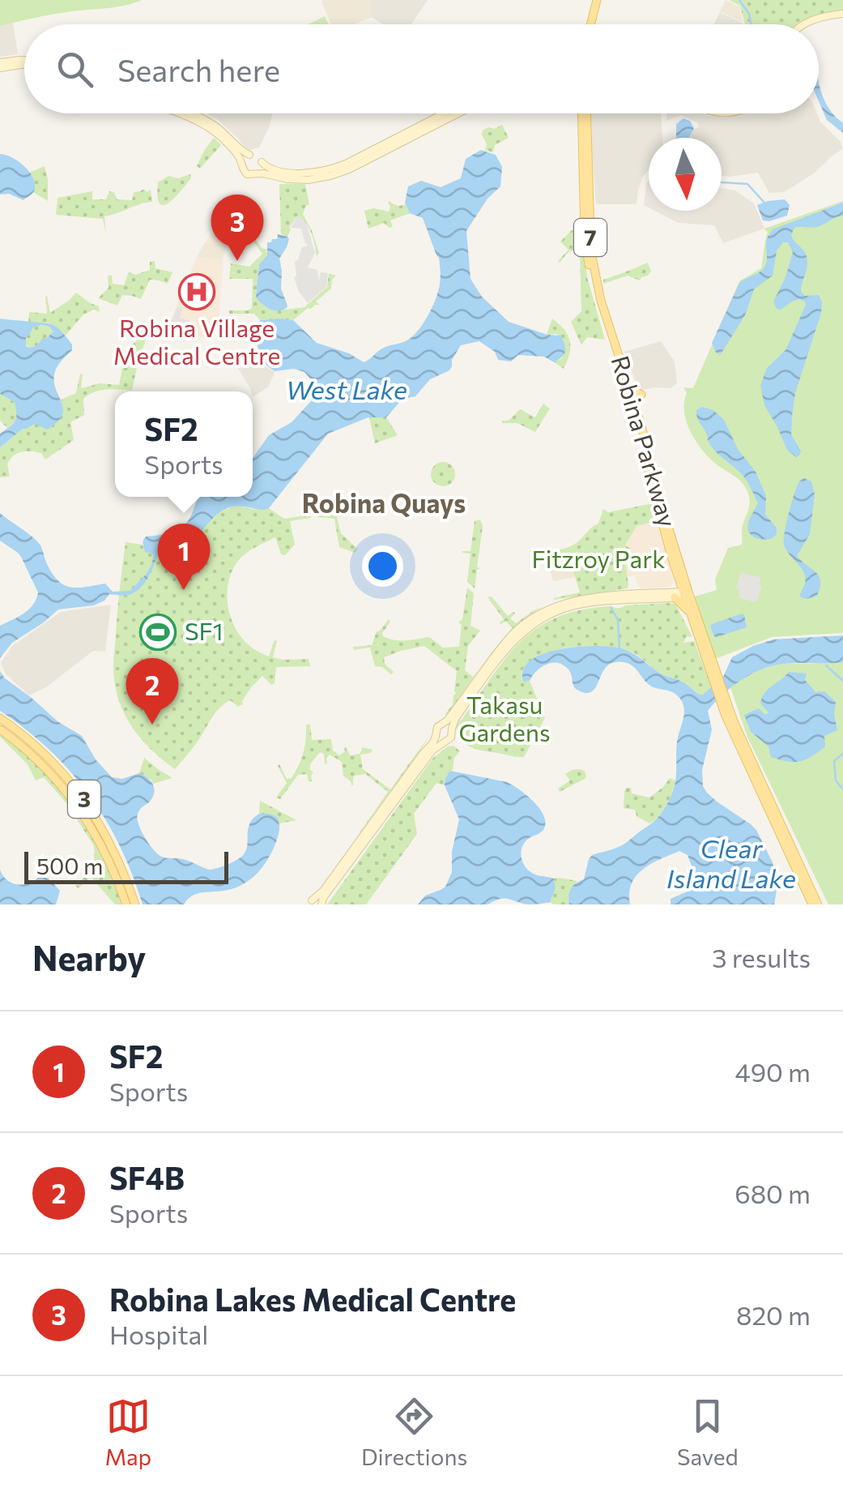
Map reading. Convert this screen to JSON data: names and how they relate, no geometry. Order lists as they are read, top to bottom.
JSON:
{
  "streets": {
    "main road": ["7", "Robina Parkway", "3"]
  },
  "districts": ["Robina Quays"],
  "water": ["West Lake", "Clear Island Lake"],
  "parks": ["Fitzroy Park", "Takasu Gardens"],
  "places": {
    "hospital": ["Robina Village Medical Centre"],
    "sports": ["SF1"]
  },
  "scale_bar": "500 m",
  "north": "bottom",
  "page": {
    "search": "Search here",
    "pins": ["3", "1", "2"],
    "popup": ["SF2", "Sports"],
    "scale": "500 m",
    "heading": ["Nearby", "3 results"],
    "list": [
      {
        "mark": "1",
        "name": "SF2",
        "note": "Sports",
        "value": "490 m"
      },
      {
        "mark": "2",
        "name": "SF4B",
        "note": "Sports",
        "value": "680 m"
      },
      {
        "mark": "3",
        "name": "Robina Lakes Medical Centre",
        "note": "Hospital",
        "value": "820 m"
      }
    ],
    "nav": ["Map", "Directions", "Saved"]
  }
}
